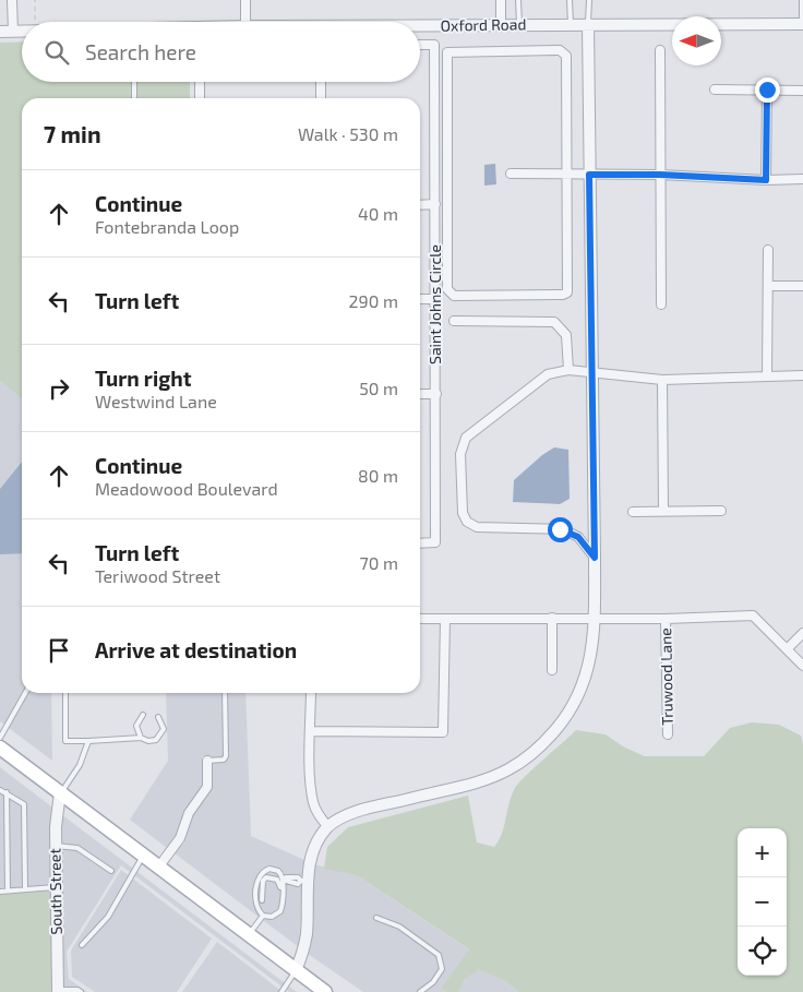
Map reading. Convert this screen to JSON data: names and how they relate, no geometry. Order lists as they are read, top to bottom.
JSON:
{
  "streets": {
    "street": [
      "Oxford Road",
      "Saint Johns Circle",
      "Truwood Lane",
      "South Street"
    ]
  },
  "crossings": [
    ["Oxford Road", "Saint Johns Circle"]
  ],
  "north": "left",
  "page": {
    "search": "Search here",
    "heading": ["7 min", "Walk · 530 m"],
    "list": [
      ["Continue", "Fontebranda Loop", "40 m"],
      ["Turn left", "290 m"],
      ["Turn right", "Westwind Lane", "50 m"],
      ["Continue", "Meadowood Boulevard", "80 m"],
      ["Turn left", "Teriwood Street", "70 m"],
      "Arrive at destination"
    ],
    "map_buttons": ["+", "−"]
  }
}
